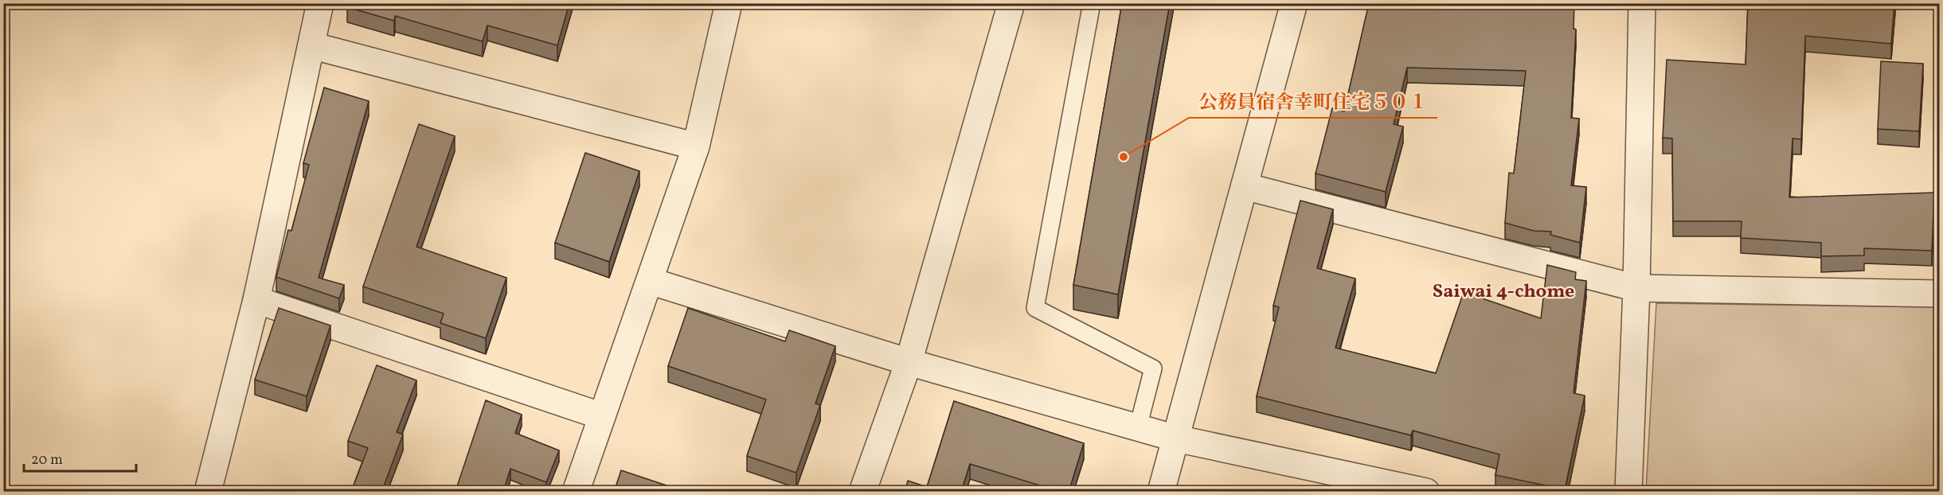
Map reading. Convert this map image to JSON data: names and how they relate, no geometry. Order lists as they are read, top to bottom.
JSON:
{
  "districts": ["Saiwai 4-chome"],
  "places": ["公務員宿舎幸町住宅５０１"],
  "scale_bar": "20 m"
}
